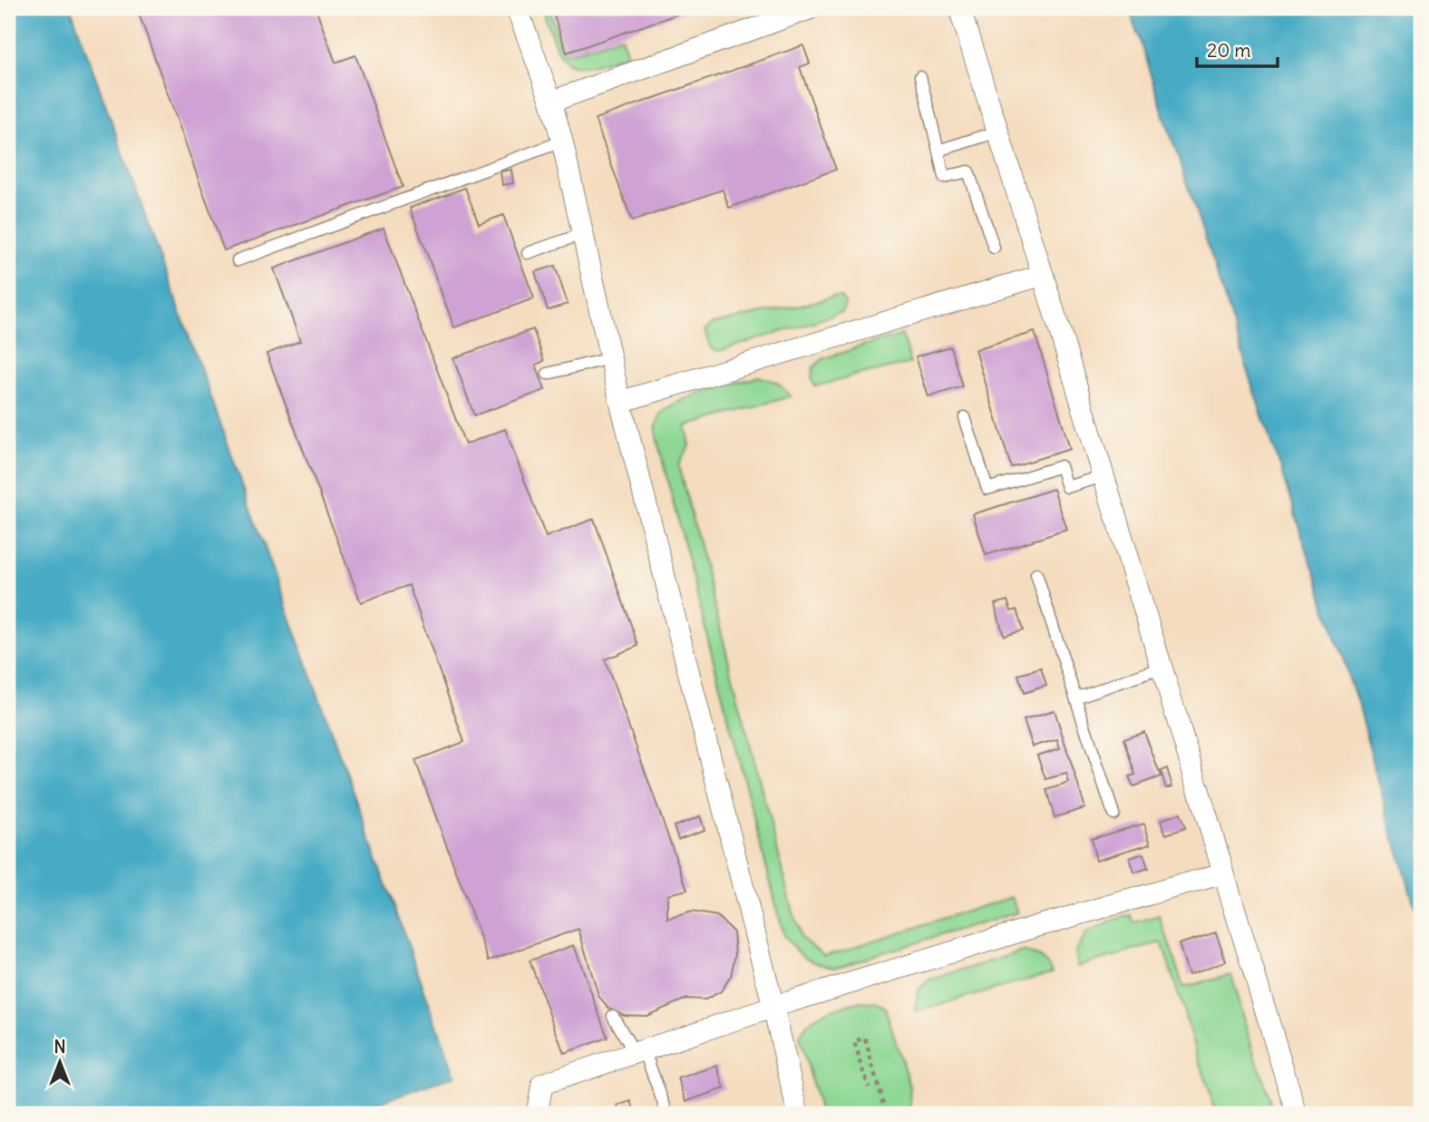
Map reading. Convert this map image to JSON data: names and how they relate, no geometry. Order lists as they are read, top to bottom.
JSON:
{
  "scale_bar": "20 m",
  "north": "top"
}
